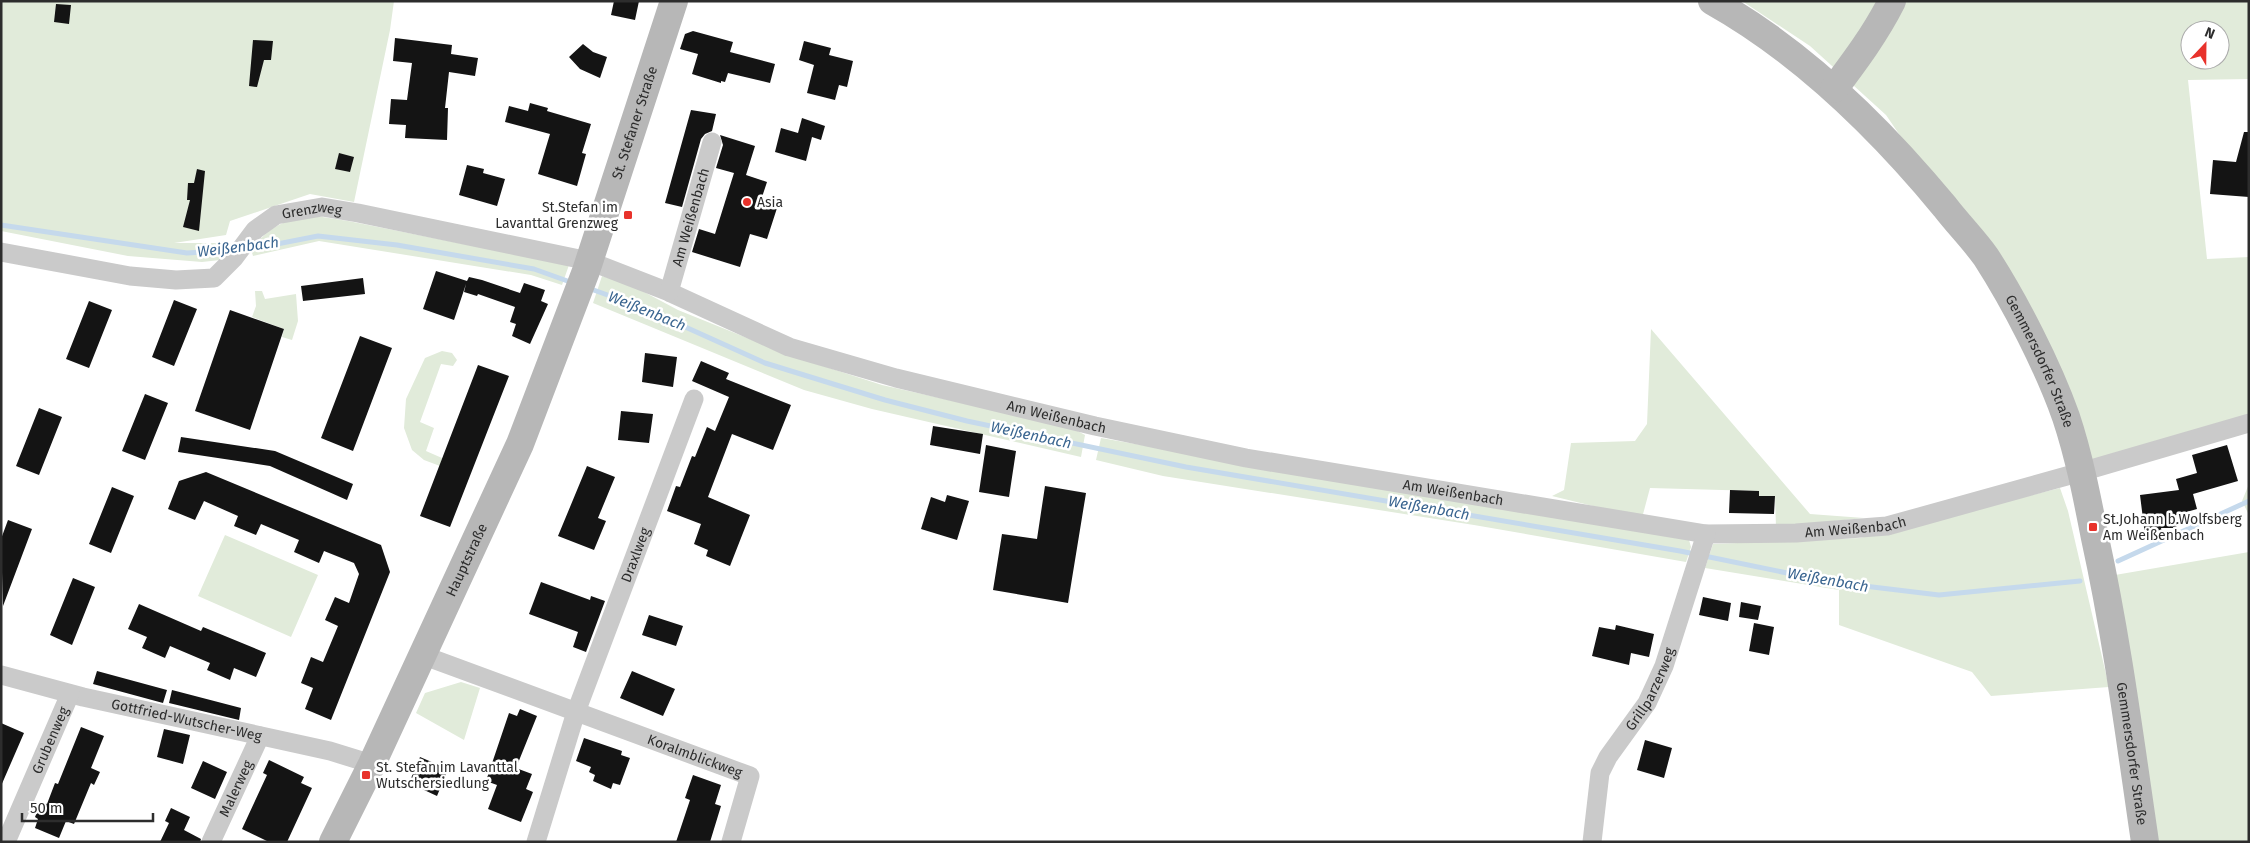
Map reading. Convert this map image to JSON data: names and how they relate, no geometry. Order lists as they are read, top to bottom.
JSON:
{
  "streets": {
    "main road": ["St. Stefaner Straße", "Gemmersdorfer Straße", "Hauptstraße"],
    "street": [
      "Grenzweg",
      "Am Weißenbach",
      "Draxlweg",
      "Grillparzerweg",
      "Gottfried-Wutscher-Weg",
      "Grubenweg",
      "Koralmblickweg",
      "Malerweg"
    ]
  },
  "crossings": [
    ["St. Stefaner Straße", "Grenzweg"],
    ["St. Stefaner Straße", "Am Weißenbach"],
    ["St. Stefaner Straße", "Hauptstraße"],
    ["Grenzweg", "Am Weißenbach"],
    ["Grenzweg", "Hauptstraße"],
    ["Am Weißenbach", "Gemmersdorfer Straße"],
    ["Am Weißenbach", "Hauptstraße"],
    ["Am Weißenbach", "Grillparzerweg"],
    ["Draxlweg", "Koralmblickweg"],
    ["Hauptstraße", "Gottfried-Wutscher-Weg"],
    ["Hauptstraße", "Koralmblickweg"],
    ["Gottfried-Wutscher-Weg", "Grubenweg"],
    ["Gottfried-Wutscher-Weg", "Malerweg"]
  ],
  "water": ["Weißenbach"],
  "places": {
    "other": ["Asia"],
    "transit": ["St.Stefan im Lavanttal Grenzweg", "St.Johann b.Wolfsberg Am Weißenbach", "St. Stefan im Lavanttal Wutschersiedlung"]
  },
  "scale_bar": "50 m",
  "north": "top"
}
